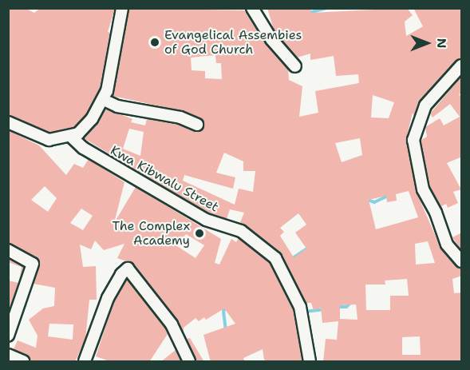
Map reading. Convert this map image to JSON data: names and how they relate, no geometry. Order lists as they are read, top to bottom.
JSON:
{
  "streets": {
    "street": ["Kwa Kibwalu Street"]
  },
  "places": ["Evangelical Assembies of God Church", "The Complex Academy"],
  "north": "right"
}
